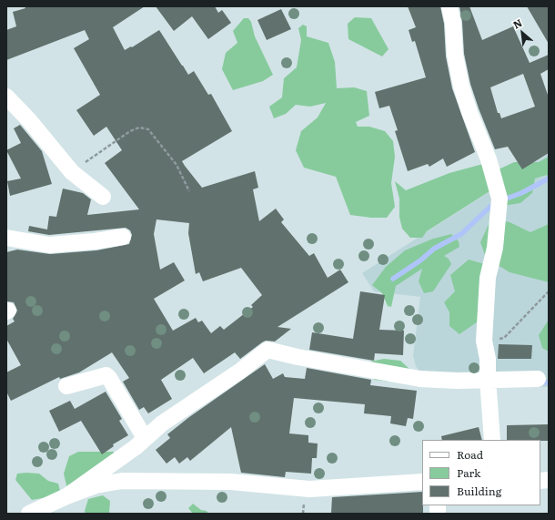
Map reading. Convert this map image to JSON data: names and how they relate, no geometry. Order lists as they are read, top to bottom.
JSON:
{
  "legend": ["Road", "Park", "Building"],
  "north": "top left"
}
